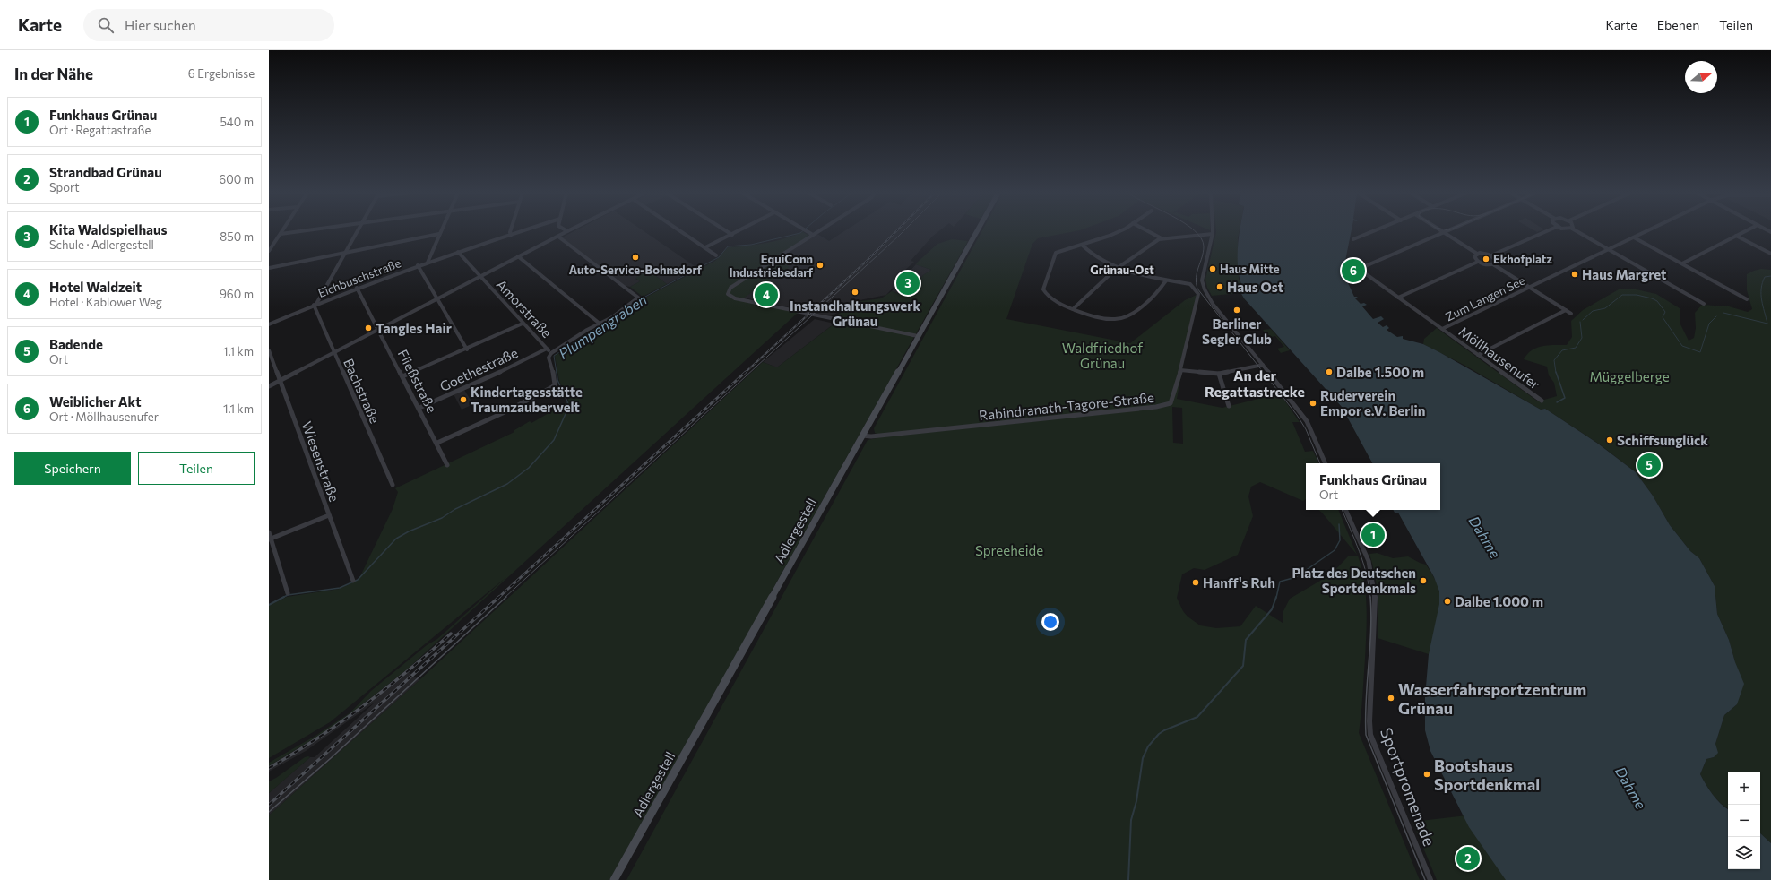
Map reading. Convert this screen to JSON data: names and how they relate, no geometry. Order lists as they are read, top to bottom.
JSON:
{
  "streets": {
    "main road": ["Adlergestell"],
    "street": [
      "Eichbuschstraße",
      "Zum Langen See",
      "Amorstraße",
      "Möllhausenufer",
      "Goethestraße",
      "Fließstraße",
      "Bachstraße",
      "Rabindranath-Tagore-Straße",
      "Wiesenstraße",
      "Sportpromenade"
    ]
  },
  "crossings": [
    ["Eichbuschstraße", "Amorstraße"],
    ["Eichbuschstraße", "Fließstraße"],
    ["Eichbuschstraße", "Bachstraße"],
    ["Zum Langen See", "Möllhausenufer"],
    ["Amorstraße", "Goethestraße"],
    ["Amorstraße", "Fließstraße"],
    ["Goethestraße", "Fließstraße"],
    ["Rabindranath-Tagore-Straße", "Adlergestell"]
  ],
  "districts": ["Grünau-Ost", "An der Regattastrecke"],
  "water": ["Plumpengraben", "Dahme"],
  "parks": ["Waldfriedhof Grünau", "Müggelberge", "Spreeheide"],
  "places": [
    "Auto-Service-Bohnsdorf",
    "Ekhofplatz",
    "EquiConn Industriebedarf",
    "Haus Mitte",
    "Haus Margret",
    "Haus Ost",
    "Instandhaltungswerk Grünau",
    "Berliner Segler Club",
    "Tangles Hair",
    "Dalbe 1.500 m",
    "Kindertagesstätte Traumzauberwelt",
    "Ruderverein Empor e.V. Berlin",
    "Schiffsunglück",
    "Platz des Deutschen Sportdenkmals",
    "Hanff's Ruh",
    "Dalbe 1.000 m",
    "Wasserfahrsportzentrum Grünau",
    "Bootshaus Sportdenkmal"
  ],
  "north": "right",
  "page": {
    "header": "Karte",
    "search": "Hier suchen",
    "nav": ["Karte", "Ebenen", "Teilen"],
    "heading": ["In der Nähe", "6 Ergebnisse"],
    "list": [
      {
        "mark": "1",
        "name": "Funkhaus Grünau",
        "note": "Ort · Regattastraße",
        "value": "540 m"
      },
      {
        "mark": "2",
        "name": "Strandbad Grünau",
        "note": "Sport",
        "value": "600 m"
      },
      {
        "mark": "3",
        "name": "Kita Waldspielhaus",
        "note": "Schule · Adlergestell",
        "value": "850 m"
      },
      {
        "mark": "4",
        "name": "Hotel Waldzeit",
        "note": "Hotel · Kablower Weg",
        "value": "960 m"
      },
      {
        "mark": "5",
        "name": "Badende",
        "note": "Ort",
        "value": "1.1 km"
      },
      {
        "mark": "6",
        "name": "Weiblicher Akt",
        "note": "Ort · Möllhausenufer",
        "value": "1.1 km"
      }
    ],
    "pins": [
      "6",
      "3",
      "4",
      "5",
      "1",
      "2"
    ],
    "buttons": ["Speichern", "Teilen"],
    "popup": ["Funkhaus Grünau", "Ort"],
    "map_buttons": ["+", "−"]
  }
}
